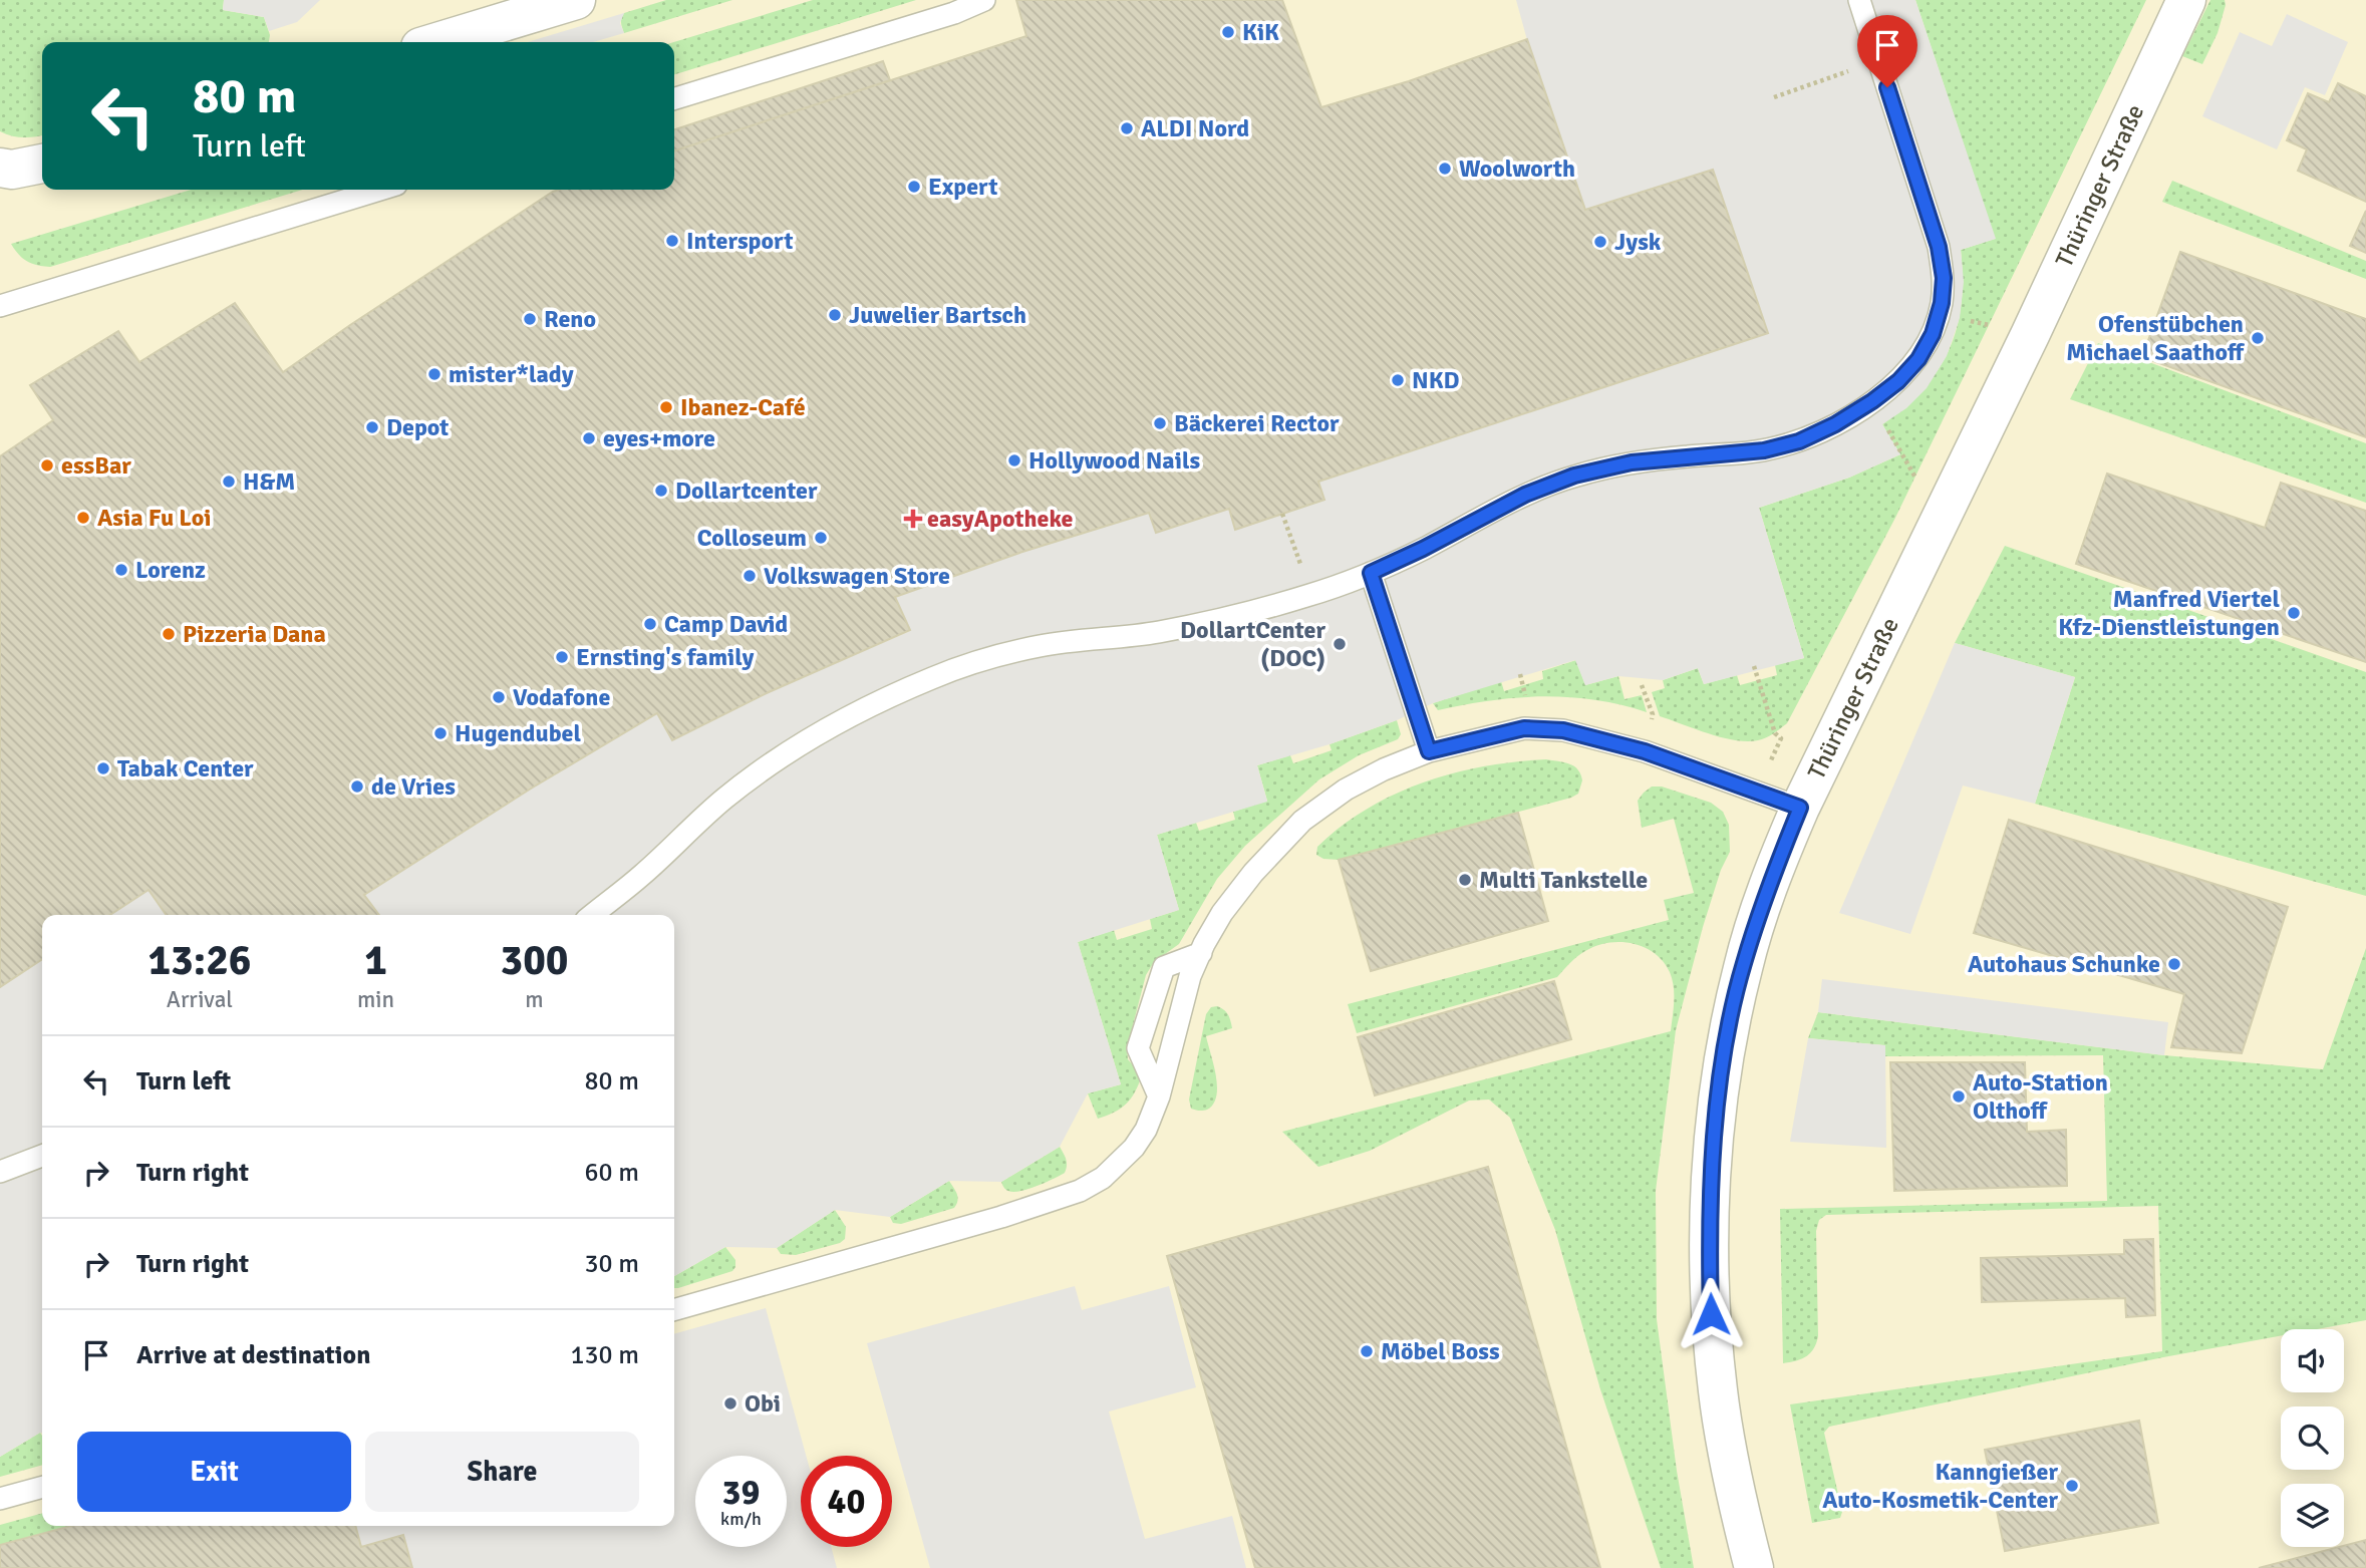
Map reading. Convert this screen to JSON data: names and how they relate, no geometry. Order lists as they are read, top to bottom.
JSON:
{
  "streets": {
    "street": ["Thüringer Straße"]
  },
  "places": {
    "other": [
      "KiK",
      "ALDI Nord",
      "Woolworth",
      "Expert",
      "Intersport",
      "Jysk",
      "Juwelier Bartsch",
      "Reno",
      "Ofenstübchen Michael Saathoff",
      "mister*lady",
      "NKD",
      "Ibanez-Café",
      "Bäckerei Rector",
      "Depot",
      "eyes+more",
      "Hollywood Nails",
      "essBar",
      "H&M",
      "Dollartcenter",
      "Asia Fu Loi",
      "Colloseum",
      "Lorenz",
      "Volkswagen Store",
      "Manfred Viertel Kfz-Dienstleistungen",
      "Camp David",
      "Pizzeria Dana",
      "DollartCenter (DOC)",
      "Ernsting's family",
      "Vodafone",
      "Hugendubel",
      "Tabak Center",
      "de Vries",
      "Multi Tankstelle",
      "Autohaus Schunke",
      "Auto-Station Olthoff",
      "Möbel Boss",
      "Obi",
      "Kanngießer Auto-Kosmetik-Center"
    ],
    "health": ["easyApotheke"]
  },
  "page": {
    "turn": ["80 m", "Turn left"],
    "eta": [
      "13:26",
      "Arrival",
      "1",
      "min",
      "300",
      "m"
    ],
    "list": [
      {
        "name": "Turn left",
        "value": "80 m"
      },
      {
        "name": "Turn right",
        "value": "60 m"
      },
      {
        "name": "Turn right",
        "value": "30 m"
      },
      {
        "name": "Arrive at destination",
        "value": "130 m"
      }
    ],
    "buttons": ["Exit", "Share"],
    "speed": "39 km/h",
    "limit": "40"
  }
}
